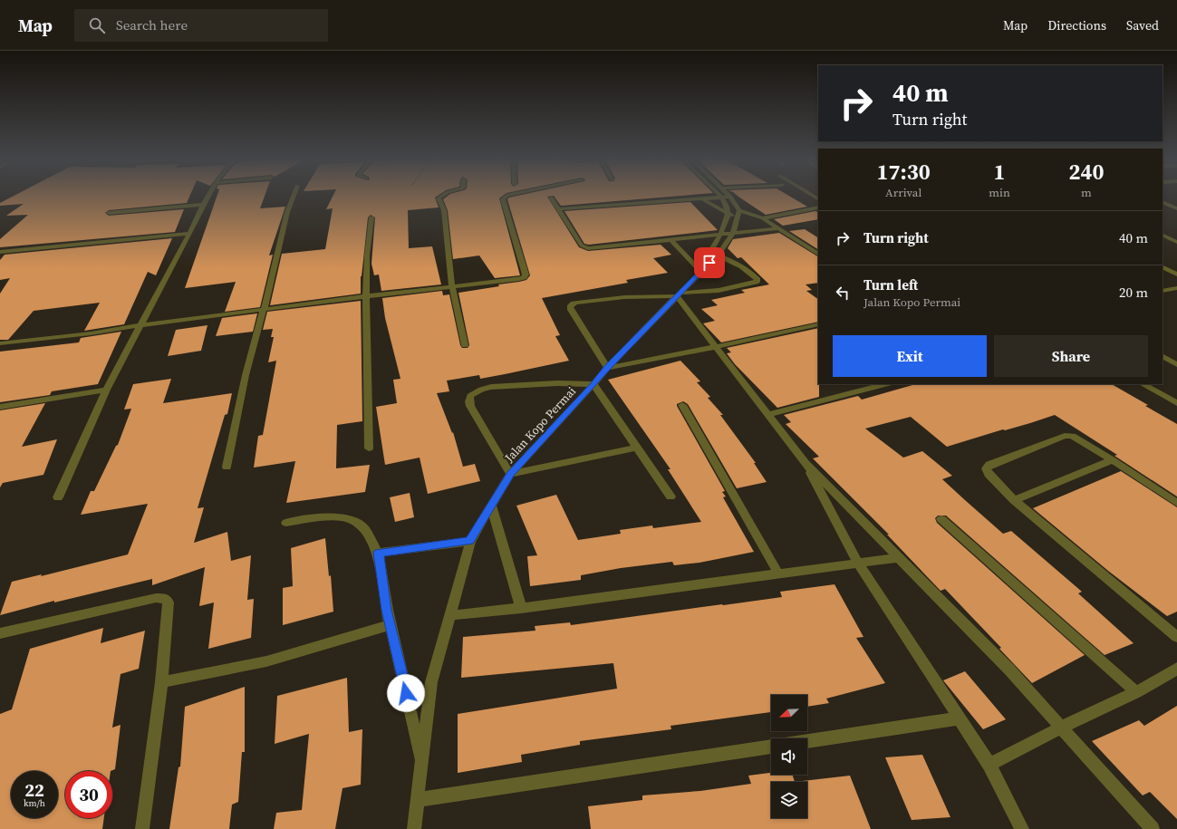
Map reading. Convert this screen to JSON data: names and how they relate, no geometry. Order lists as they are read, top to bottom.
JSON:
{
  "streets": {
    "street": ["Jalan Kopo Permai"]
  },
  "north": "bottom left",
  "page": {
    "header": "Map",
    "search": "Search here",
    "nav": ["Map", "Directions", "Saved"],
    "turn": ["40 m", "Turn right"],
    "eta": [
      "17:30",
      "Arrival",
      "1",
      "min",
      "240",
      "m"
    ],
    "list": [
      {
        "name": "Turn right",
        "value": "40 m"
      },
      {
        "name": "Turn left",
        "note": "Jalan Kopo Permai",
        "value": "20 m"
      }
    ],
    "buttons": ["Exit", "Share"],
    "speed": "22 km/h",
    "limit": "30"
  }
}
